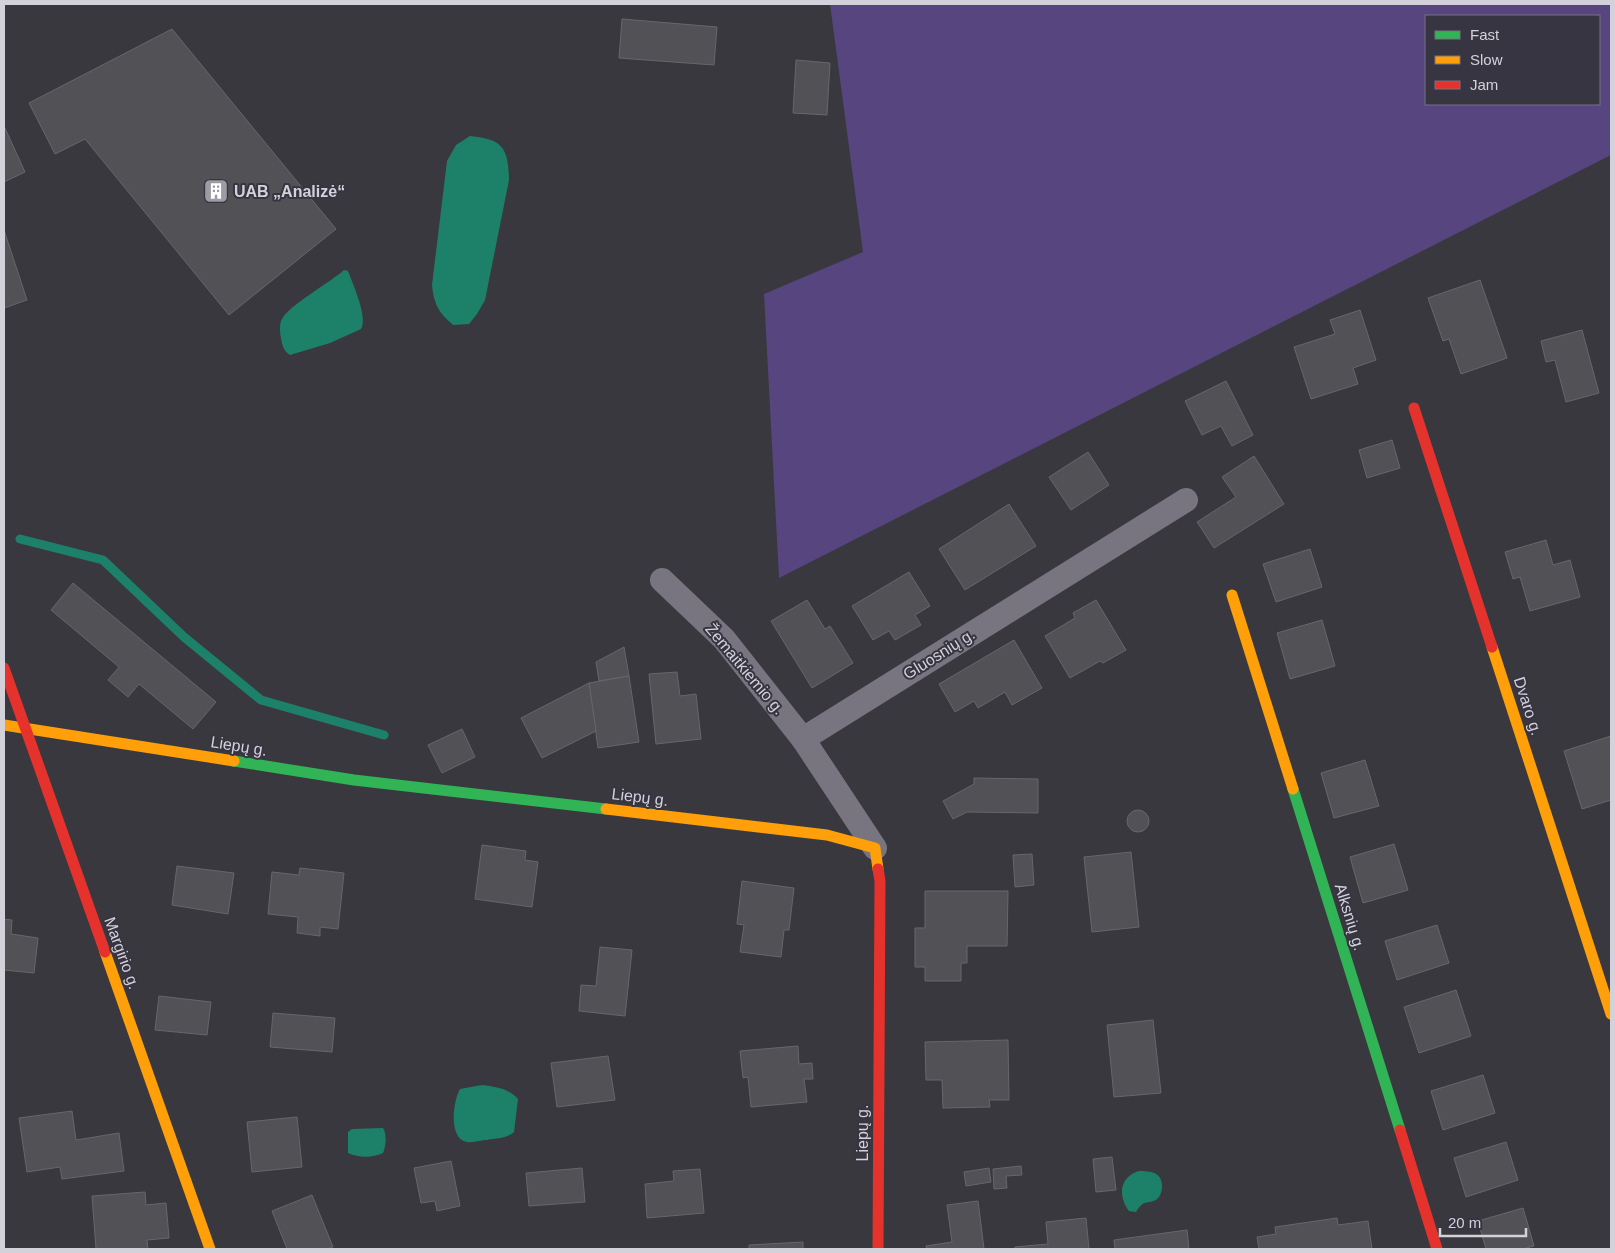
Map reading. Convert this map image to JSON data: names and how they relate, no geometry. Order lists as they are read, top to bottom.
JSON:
{
  "streets": {
    "street": [
      "Gluosnių g.",
      "Žemaitkiemio g.",
      "Dvaro g.",
      "Liepų g.",
      "Alksnių g.",
      "Margirio g."
    ]
  },
  "crossings": [
    ["Gluosnių g.", "Žemaitkiemio g."],
    ["Liepų g.", "Margirio g."]
  ],
  "places": {
    "building": ["UAB „Analizė“"]
  },
  "legend": ["Fast", "Slow", "Jam"],
  "scale_bar": "20 m"
}
